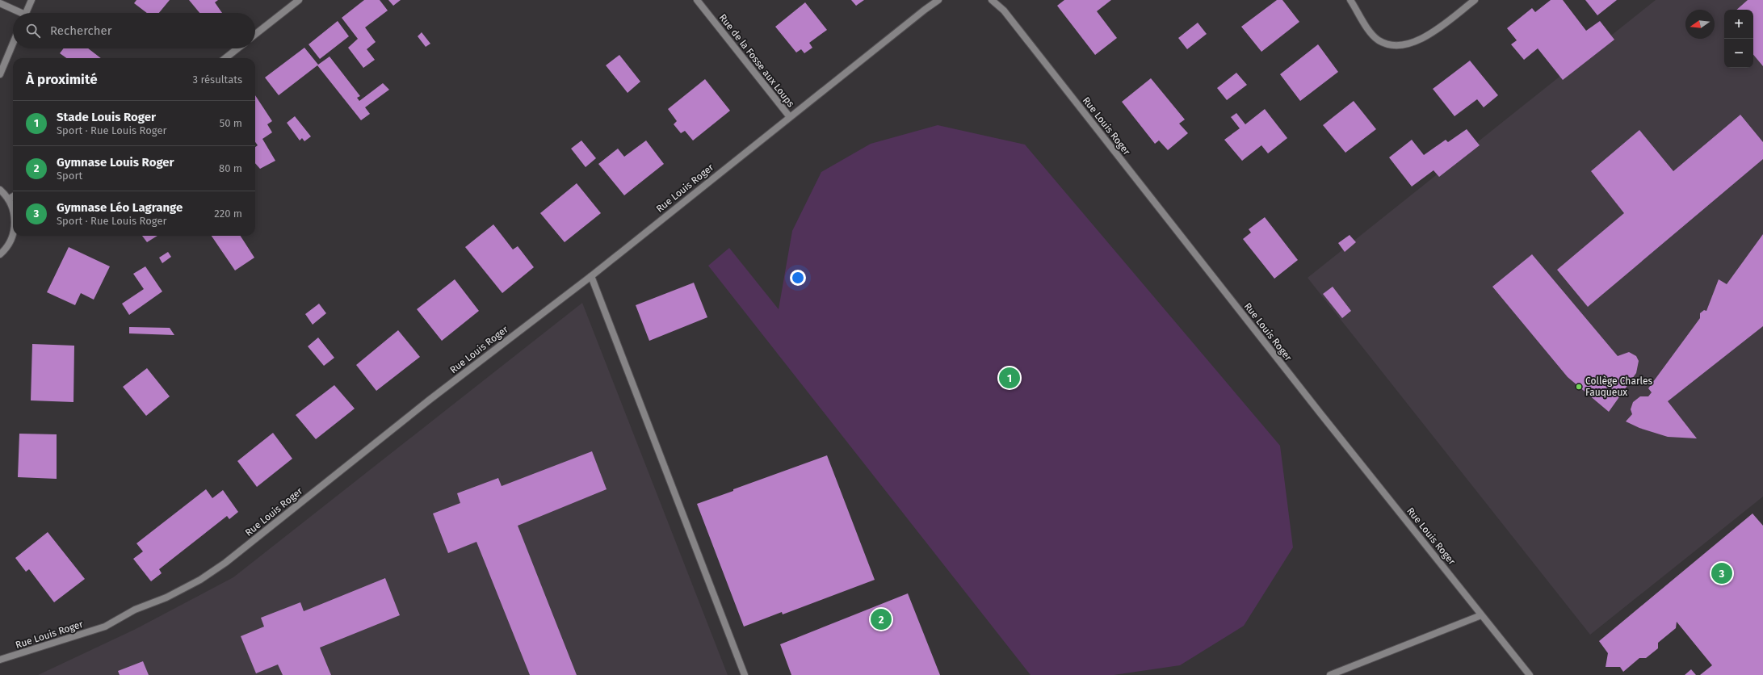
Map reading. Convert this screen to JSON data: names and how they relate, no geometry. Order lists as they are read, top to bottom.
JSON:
{
  "streets": {
    "street": ["Rue de la Fosse aux Loups", "Rue Louis Roger"]
  },
  "crossings": [
    ["Rue de la Fosse aux Loups", "Rue Louis Roger"]
  ],
  "places": ["Collège Charles Fauqueux"],
  "north": "left",
  "page": {
    "map_buttons": ["+", "−"],
    "search": "Rechercher",
    "heading": ["À proximité", "3 résultats"],
    "list": [
      {
        "mark": "1",
        "name": "Stade Louis Roger",
        "note": "Sport · Rue Louis Roger",
        "value": "50 m"
      },
      {
        "mark": "2",
        "name": "Gymnase Louis Roger",
        "note": "Sport",
        "value": "80 m"
      },
      {
        "mark": "3",
        "name": "Gymnase Léo Lagrange",
        "note": "Sport · Rue Louis Roger",
        "value": "220 m"
      }
    ],
    "pins": ["1", "3", "2"]
  }
}
